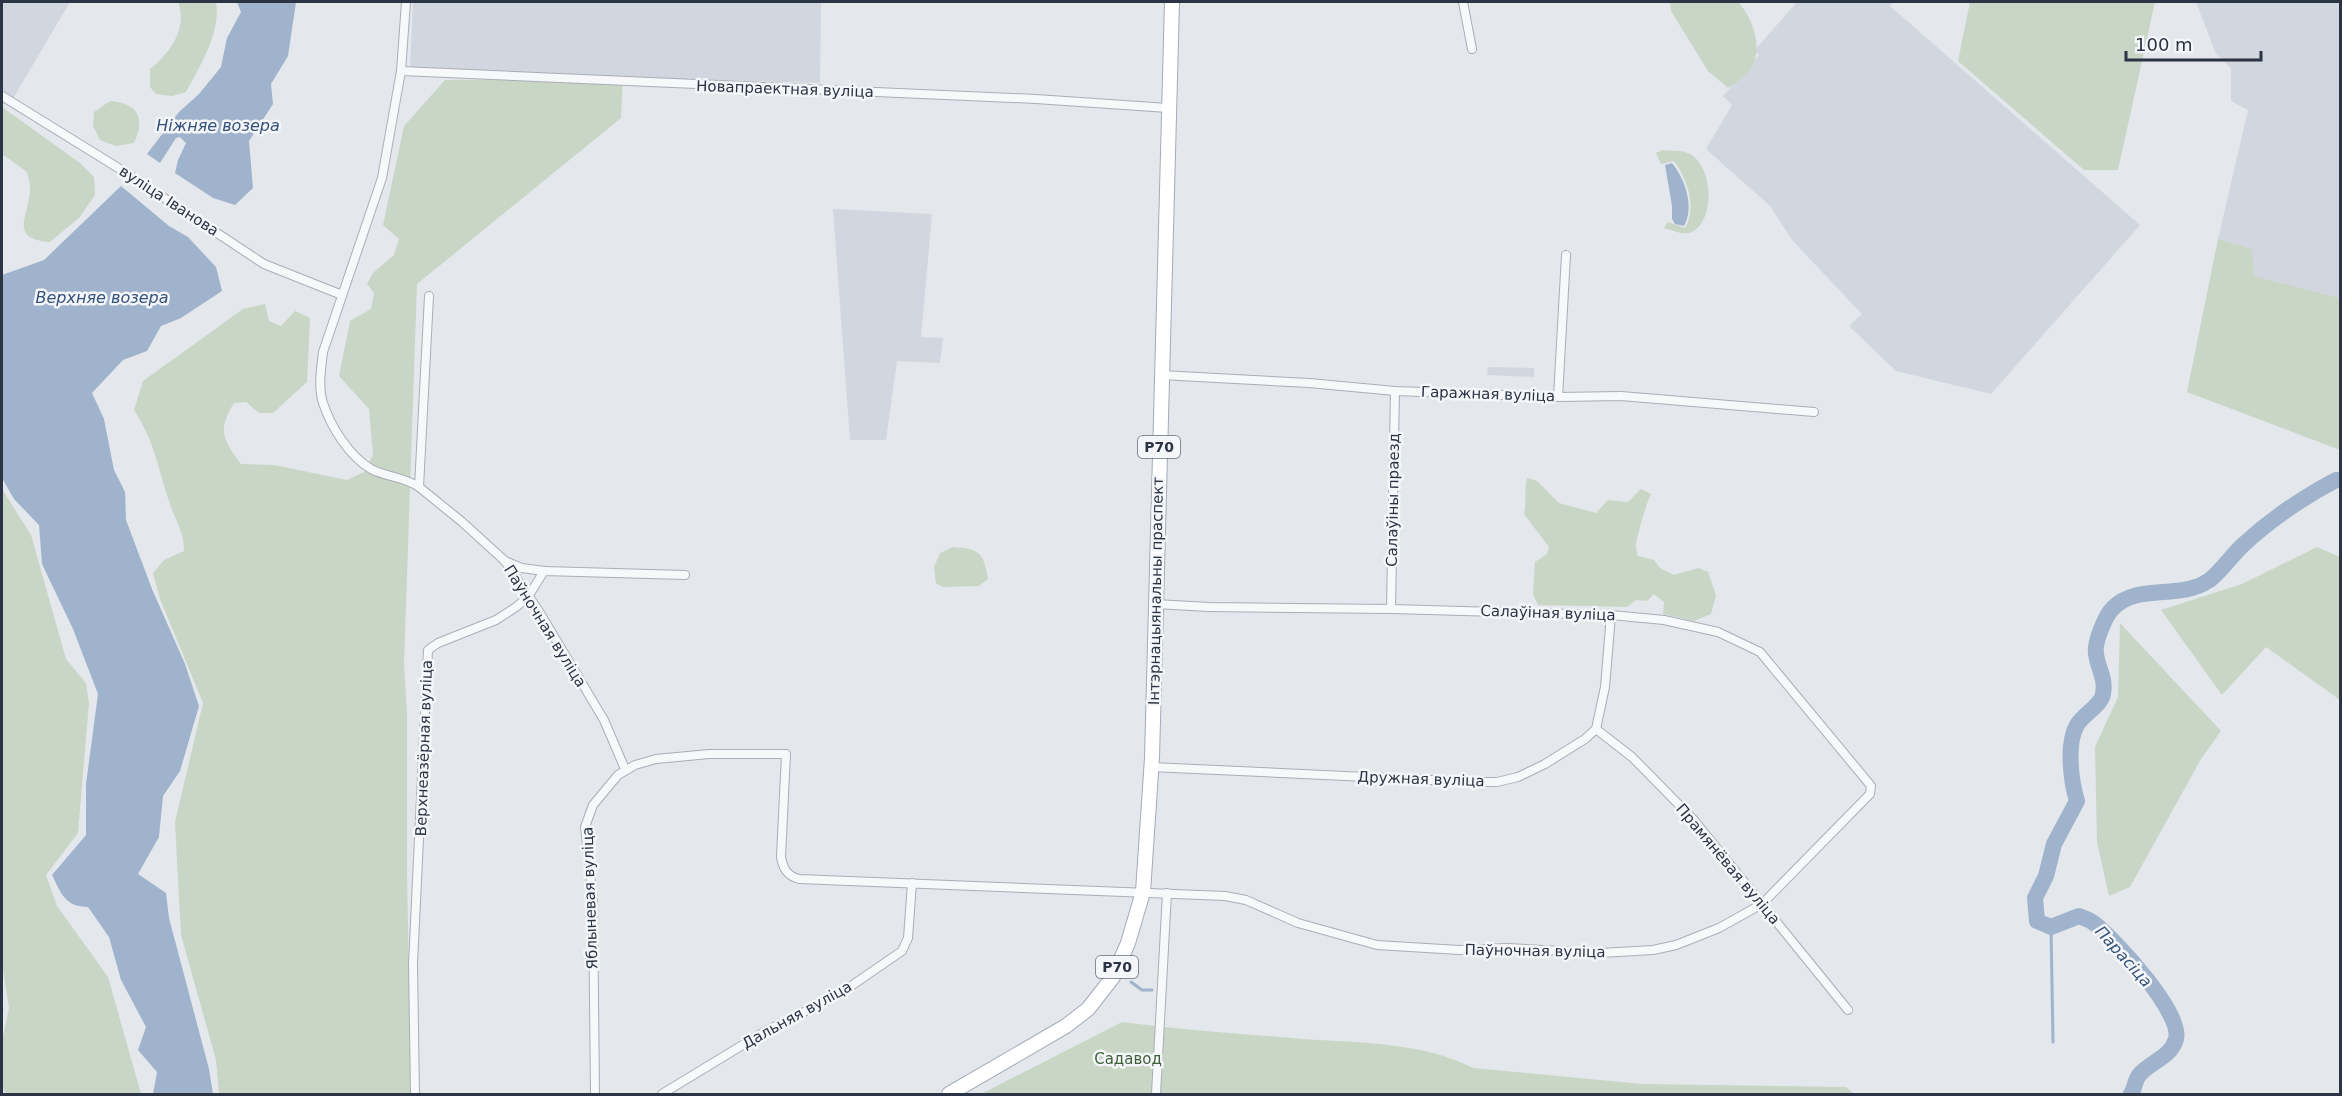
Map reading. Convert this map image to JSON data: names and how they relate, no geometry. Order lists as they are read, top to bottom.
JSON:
{
  "streets": {
    "main road": ["Р70", "Інтэрнацыянальны праспект"],
    "street": [
      "Новапраектная вуліца",
      "вуліца Іванова",
      "Гаражная вуліца",
      "Салаўіны праезд",
      "Салаўіная вуліца",
      "Паўночная вуліца",
      "Верхнеазёрная вуліца",
      "Дружная вуліца",
      "Прамянёвая вуліца",
      "Яблыневая вуліца",
      "Дальняя вуліца"
    ]
  },
  "crossings": [
    ["Новапраектная вуліца", "Інтэрнацыянальны праспект"],
    ["Новапраектная вуліца", "Паўночная вуліца"],
    ["вуліца Іванова", "Паўночная вуліца"],
    ["Гаражная вуліца", "Салаўіны праезд"],
    ["Гаражная вуліца", "Інтэрнацыянальны праспект"],
    ["Р70", "Інтэрнацыянальны праспект"],
    ["Р70", "Паўночная вуліца"],
    ["Салаўіны праезд", "Салаўіная вуліца"],
    ["Інтэрнацыянальны праспект", "Салаўіная вуліца"],
    ["Інтэрнацыянальны праспект", "Паўночная вуліца"],
    ["Інтэрнацыянальны праспект", "Дружная вуліца"],
    ["Салаўіная вуліца", "Паўночная вуліца"],
    ["Паўночная вуліца", "Верхнеазёрная вуліца"],
    ["Паўночная вуліца", "Прамянёвая вуліца"],
    ["Паўночная вуліца", "Яблыневая вуліца"],
    ["Дружная вуліца", "Прамянёвая вуліца"]
  ],
  "water": ["Ніжняе возера", "Верхняе возера", "Парасіца"],
  "parks": ["Садавод"],
  "scale_bar": "100 m"
}
